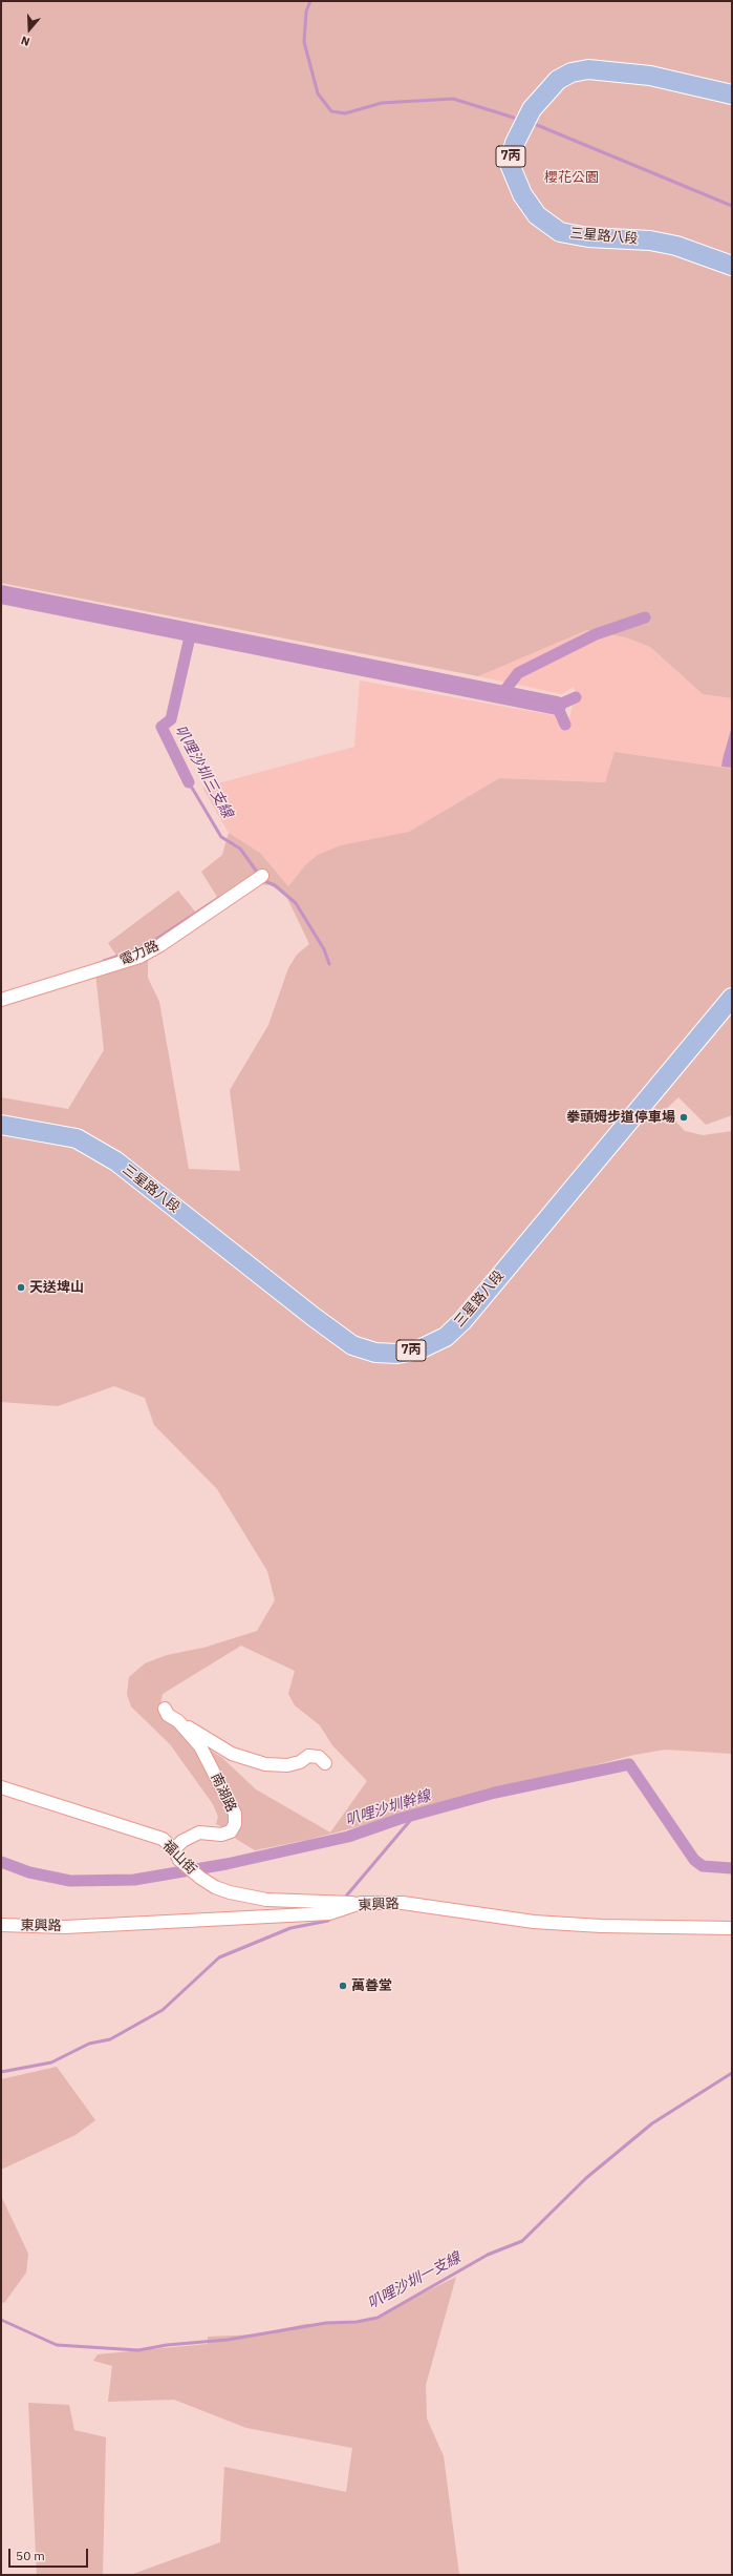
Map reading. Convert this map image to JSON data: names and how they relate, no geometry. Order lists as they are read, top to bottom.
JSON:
{
  "streets": {
    "main road": ["7丙", "三星路八段"],
    "street": [
      "電力路",
      "南湖路",
      "福山街",
      "東興路"
    ]
  },
  "crossings": [
    ["南湖路", "福山街"],
    ["福山街", "東興路"]
  ],
  "water": ["叭哩沙圳三支線", "叭哩沙圳幹線", "叭哩沙圳一支線"],
  "parks": ["櫻花公園"],
  "places": ["拳頭姆步道停車場", "天送埤山", "萬善堂"],
  "scale_bar": "50 m",
  "north": "bottom"
}
